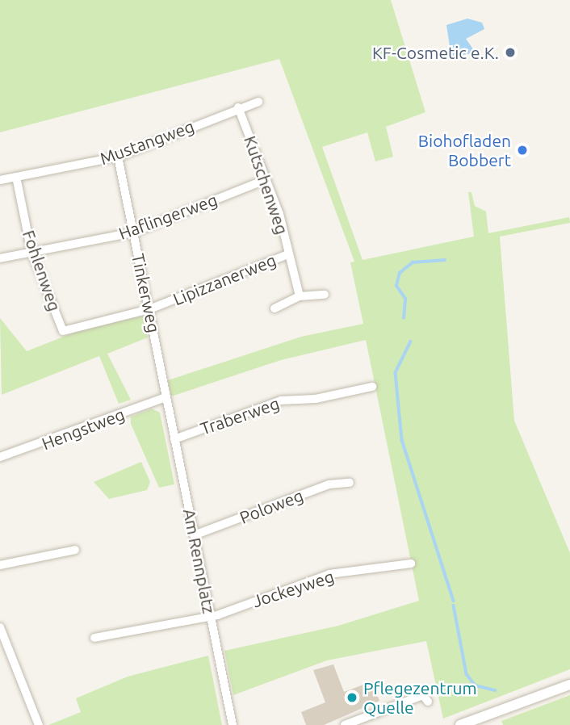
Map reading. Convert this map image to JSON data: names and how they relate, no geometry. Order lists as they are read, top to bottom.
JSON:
{
  "streets": {
    "street": [
      "Mustangweg",
      "Kutschenweg",
      "Haflingerweg",
      "Fohlenweg",
      "Lipizzanerweg",
      "Tinkerweg",
      "Traberweg",
      "Hengstweg",
      "Poloweg",
      "Am Rennplatz",
      "Jockeyweg"
    ]
  },
  "crossings": [
    ["Mustangweg", "Kutschenweg"],
    ["Mustangweg", "Fohlenweg"],
    ["Mustangweg", "Tinkerweg"],
    ["Kutschenweg", "Haflingerweg"],
    ["Kutschenweg", "Lipizzanerweg"],
    ["Haflingerweg", "Fohlenweg"],
    ["Haflingerweg", "Tinkerweg"],
    ["Fohlenweg", "Lipizzanerweg"],
    ["Lipizzanerweg", "Tinkerweg"],
    ["Tinkerweg", "Hengstweg"],
    ["Tinkerweg", "Am Rennplatz"],
    ["Traberweg", "Am Rennplatz"],
    ["Hengstweg", "Am Rennplatz"],
    ["Poloweg", "Am Rennplatz"],
    ["Am Rennplatz", "Jockeyweg"]
  ],
  "places": ["KF-Cosmetic e.K.", "Biohofladen Bobbert", "Pflegezentrum Quelle"]
}
